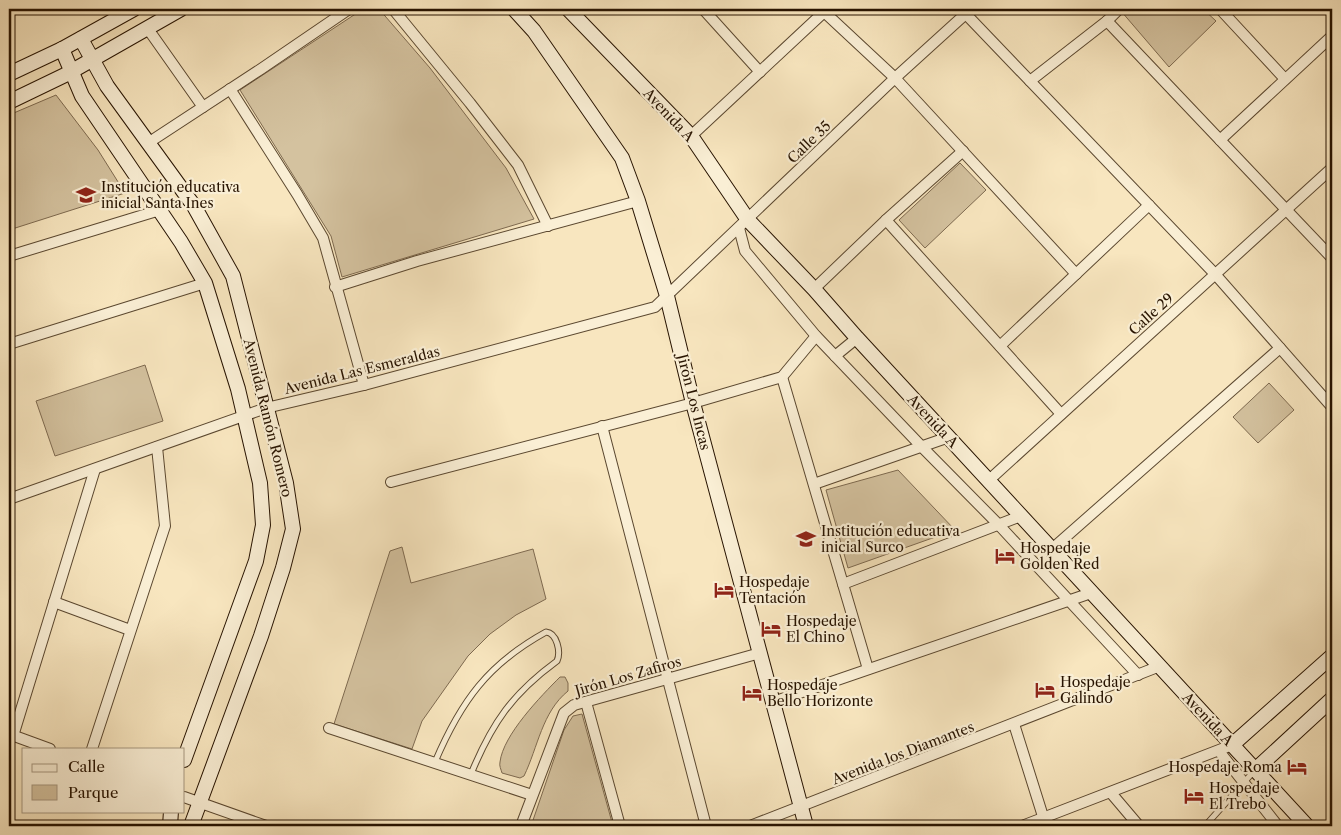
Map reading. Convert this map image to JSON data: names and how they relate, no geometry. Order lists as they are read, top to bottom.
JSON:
{
  "streets": {
    "street": [
      "Avenida A",
      "Calle 35",
      "Calle 29",
      "Avenida Las Esmeraldas",
      "Jirón Los Incas",
      "Avenida Ramón Romero",
      "Jirón Los Zafiros",
      "Avenida los Diamantes"
    ]
  },
  "crossings": [
    ["Avenida A", "Calle 35"],
    ["Avenida A", "Calle 29"],
    ["Calle 35", "Avenida Las Esmeraldas"],
    ["Calle 35", "Jirón Los Incas"],
    ["Avenida Las Esmeraldas", "Jirón Los Incas"],
    ["Avenida Las Esmeraldas", "Avenida Ramón Romero"],
    ["Jirón Los Incas", "Jirón Los Zafiros"],
    ["Jirón Los Incas", "Avenida los Diamantes"]
  ],
  "places": {
    "school or university": ["Institución educativa inicial Santa Ines", "Institución educativa inicial Surco"],
    "hotel": [
      "Hospedaje Golden Red",
      "Hospedaje Tentación",
      "Hospedaje El Chino",
      "Hospedaje Galindo",
      "Hospedaje Bello Horizonte",
      "Hospedaje Roma",
      "Hospedaje El Trebo"
    ]
  },
  "legend": ["Calle", "Parque"]
}
